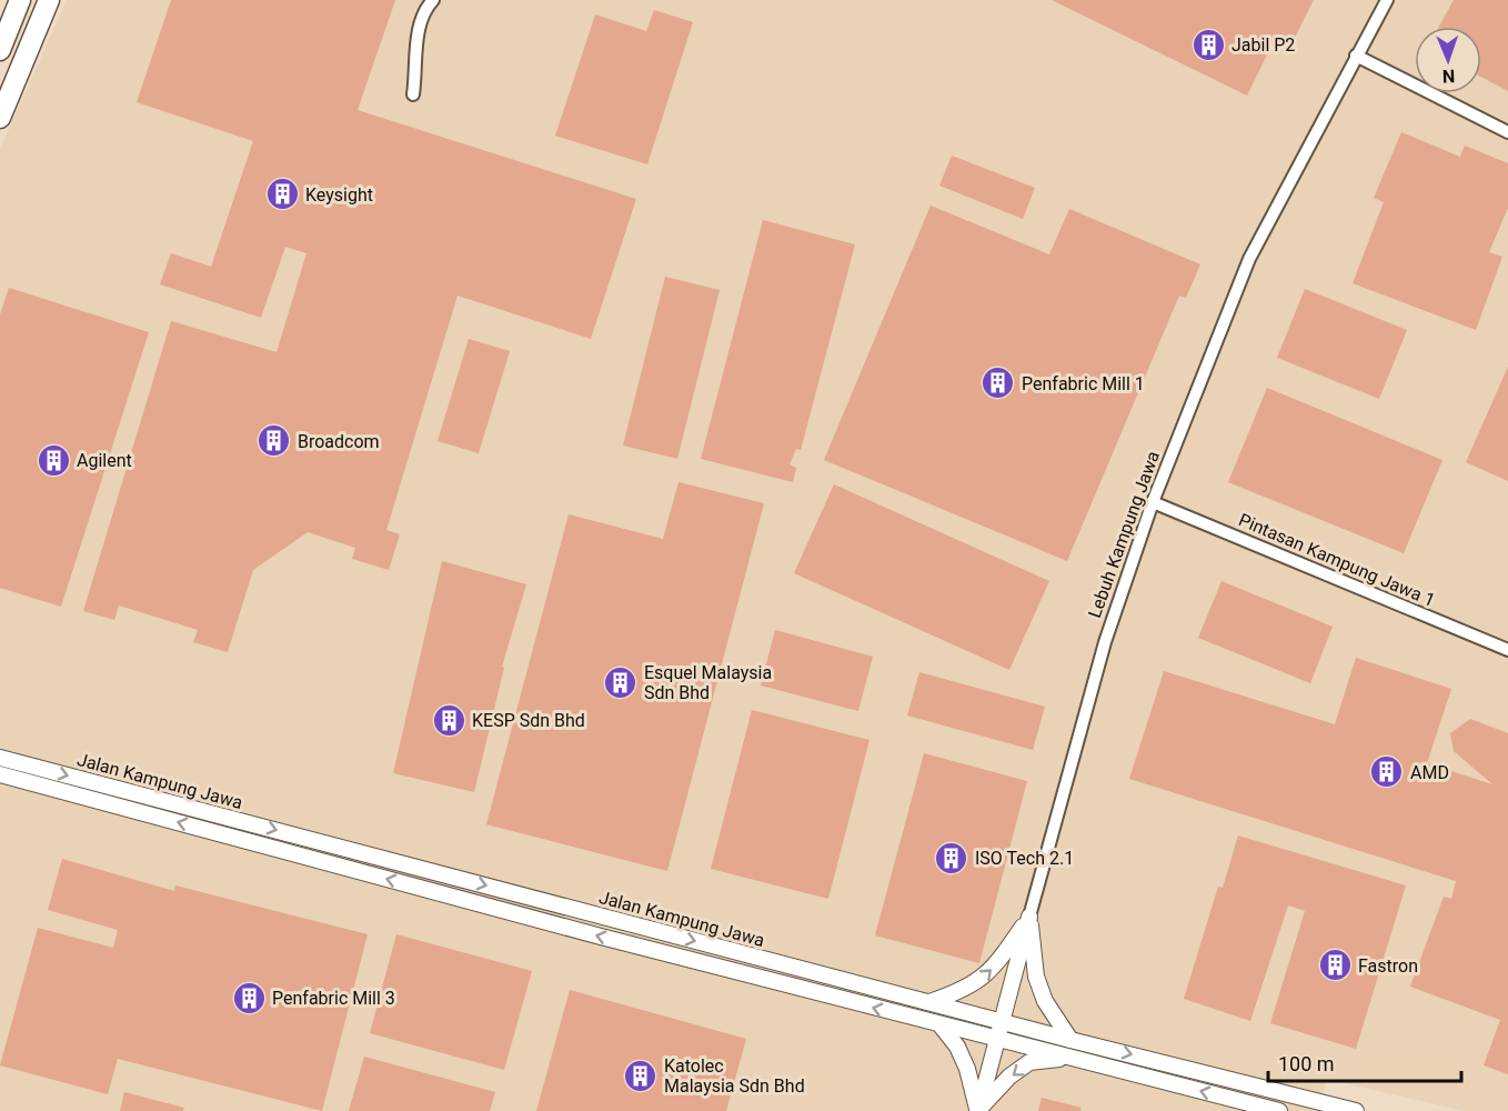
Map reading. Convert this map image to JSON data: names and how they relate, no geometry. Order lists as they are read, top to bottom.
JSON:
{
  "streets": {
    "street": ["Lebuh Kampung Jawa", "Pintasan Kampung Jawa 1", "Jalan Kampung Jawa"]
  },
  "crossings": [
    ["Lebuh Kampung Jawa", "Pintasan Kampung Jawa 1"],
    ["Lebuh Kampung Jawa", "Jalan Kampung Jawa"]
  ],
  "places": {
    "building": [
      "Jabil P2",
      "Keysight",
      "Penfabric Mill 1",
      "Broadcom",
      "Agilent",
      "Esquel Malaysia Sdn Bhd",
      "KESP Sdn Bhd",
      "AMD",
      "ISO Tech 2.1",
      "Fastron",
      "Penfabric Mill 3",
      "Katolec Malaysia Sdn Bhd"
    ]
  },
  "scale_bar": "100 m",
  "north": "bottom"
}
